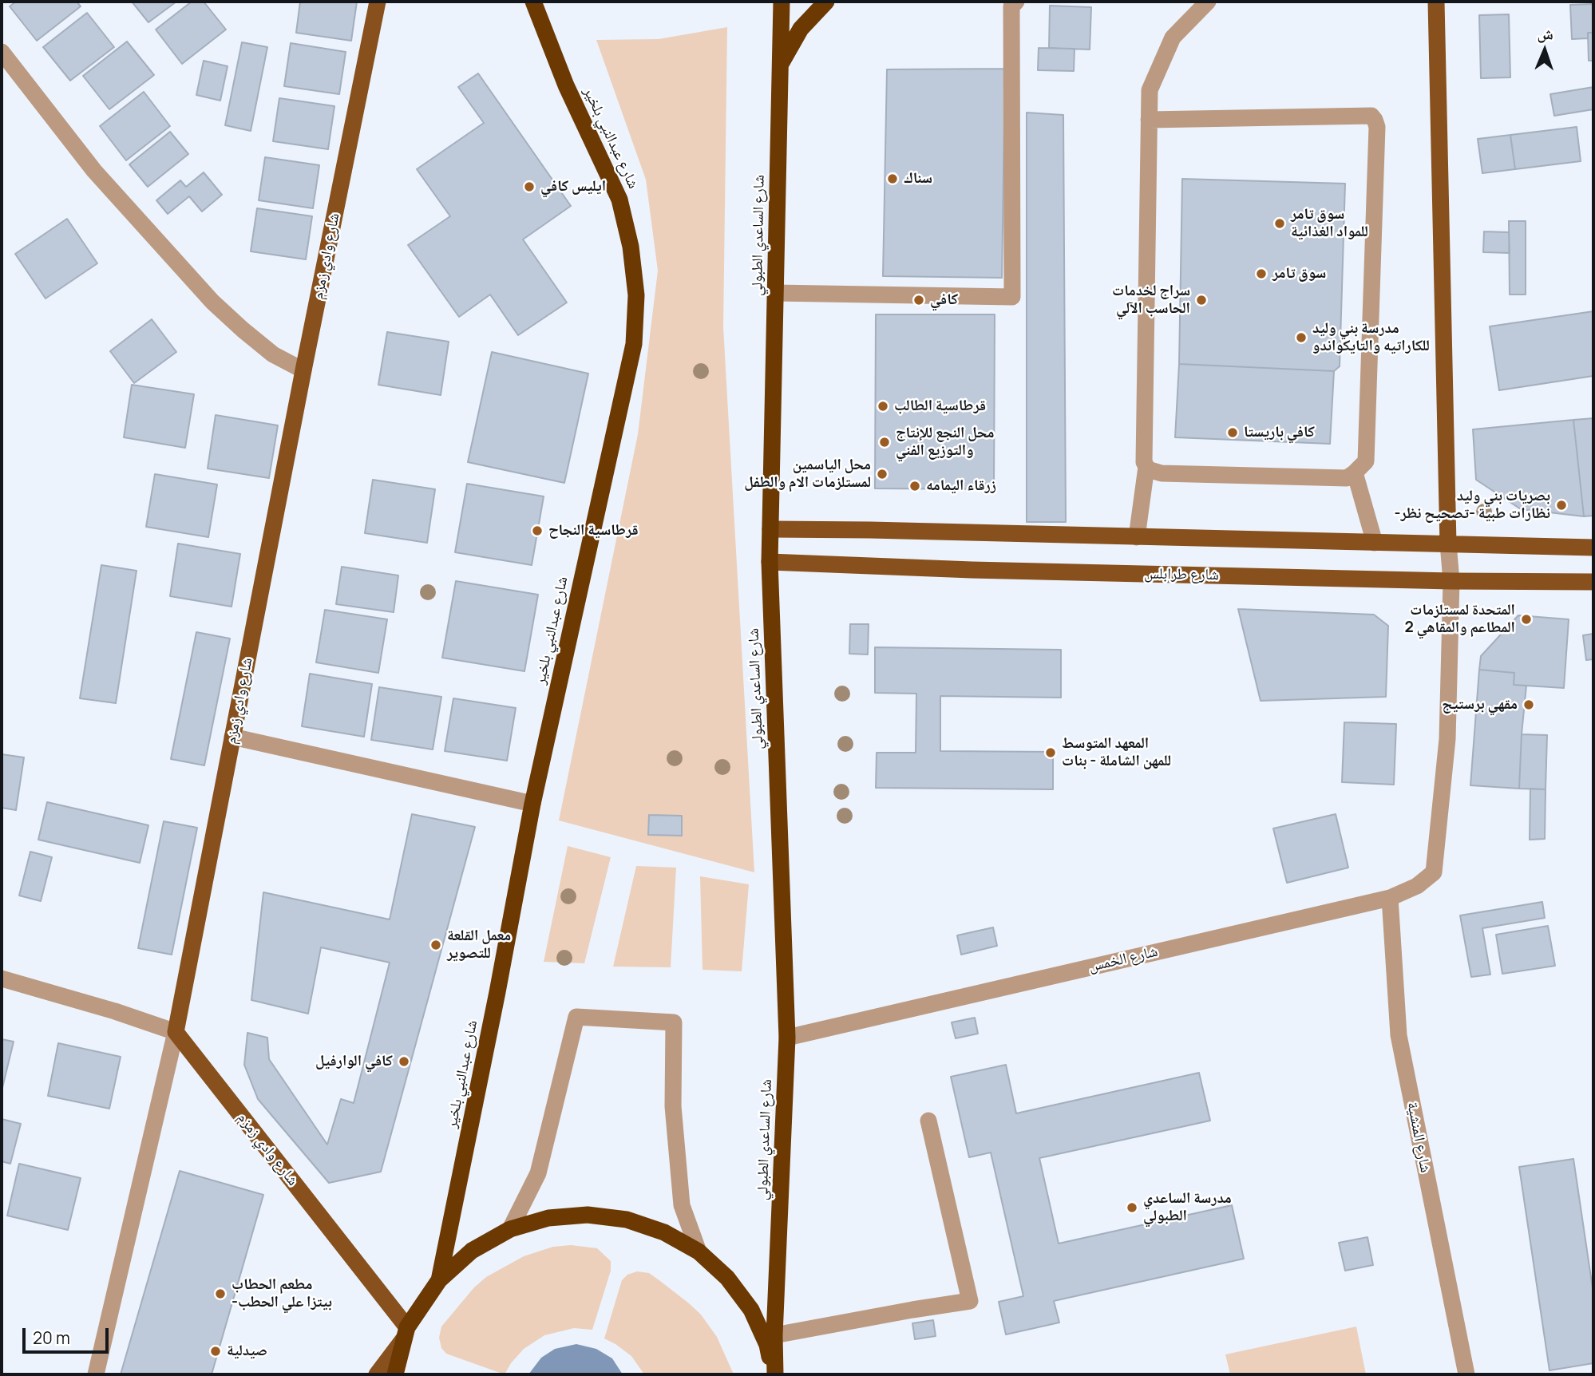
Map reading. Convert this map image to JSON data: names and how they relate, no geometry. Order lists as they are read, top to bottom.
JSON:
{
  "streets": {
    "highway": ["شارع عبدالنبي بلخير", "شارع الساعدي الطبولي"],
    "main road": ["شارع وادي زمزم", "شارع طرابلس"],
    "street": ["شارع الخمس", "شارع المنشية"]
  },
  "crossings": [
    ["شارع الساعدي الطبولي", "شارع طرابلس"],
    ["شارع الساعدي الطبولي", "شارع الخمس"],
    ["شارع طرابلس", "شارع الخمس"],
    ["شارع الخمس", "شارع المنشية"]
  ],
  "places": [
    "سناك",
    "ايليس كافي",
    "سوق تامر للمواد الغذائية",
    "سوق تامر",
    "كافي",
    "سراج لخدمات الحاسب الآلي",
    "مدرسة بني وليد للكاراتيه والتايكواندو",
    "قرطاسية الطالب",
    "كافي باريستا",
    "محل النجع للإنتاج والتوزيع الفني",
    "محل الياسمين لمستلزمات الام والطفل",
    "زرقاء اليمامه",
    "بصريات بني وليد -نظارات طبية -تصحيح نظر",
    "قرطاسية النجاح",
    "المتحدة لمستلزمات المطاعم والمقاهي 2",
    "مقهي برستيج",
    "المعهد المتوسط للمهن الشاملة - بنات",
    "معمل القلعة للتصوير",
    "كافي الوارفيل",
    "مدرسة الساعدي الطبولي",
    "مطعم الحطاب -بيتزا علي الحطب",
    "صيدلية"
  ],
  "scale_bar": "20 m",
  "north": "top"
}
